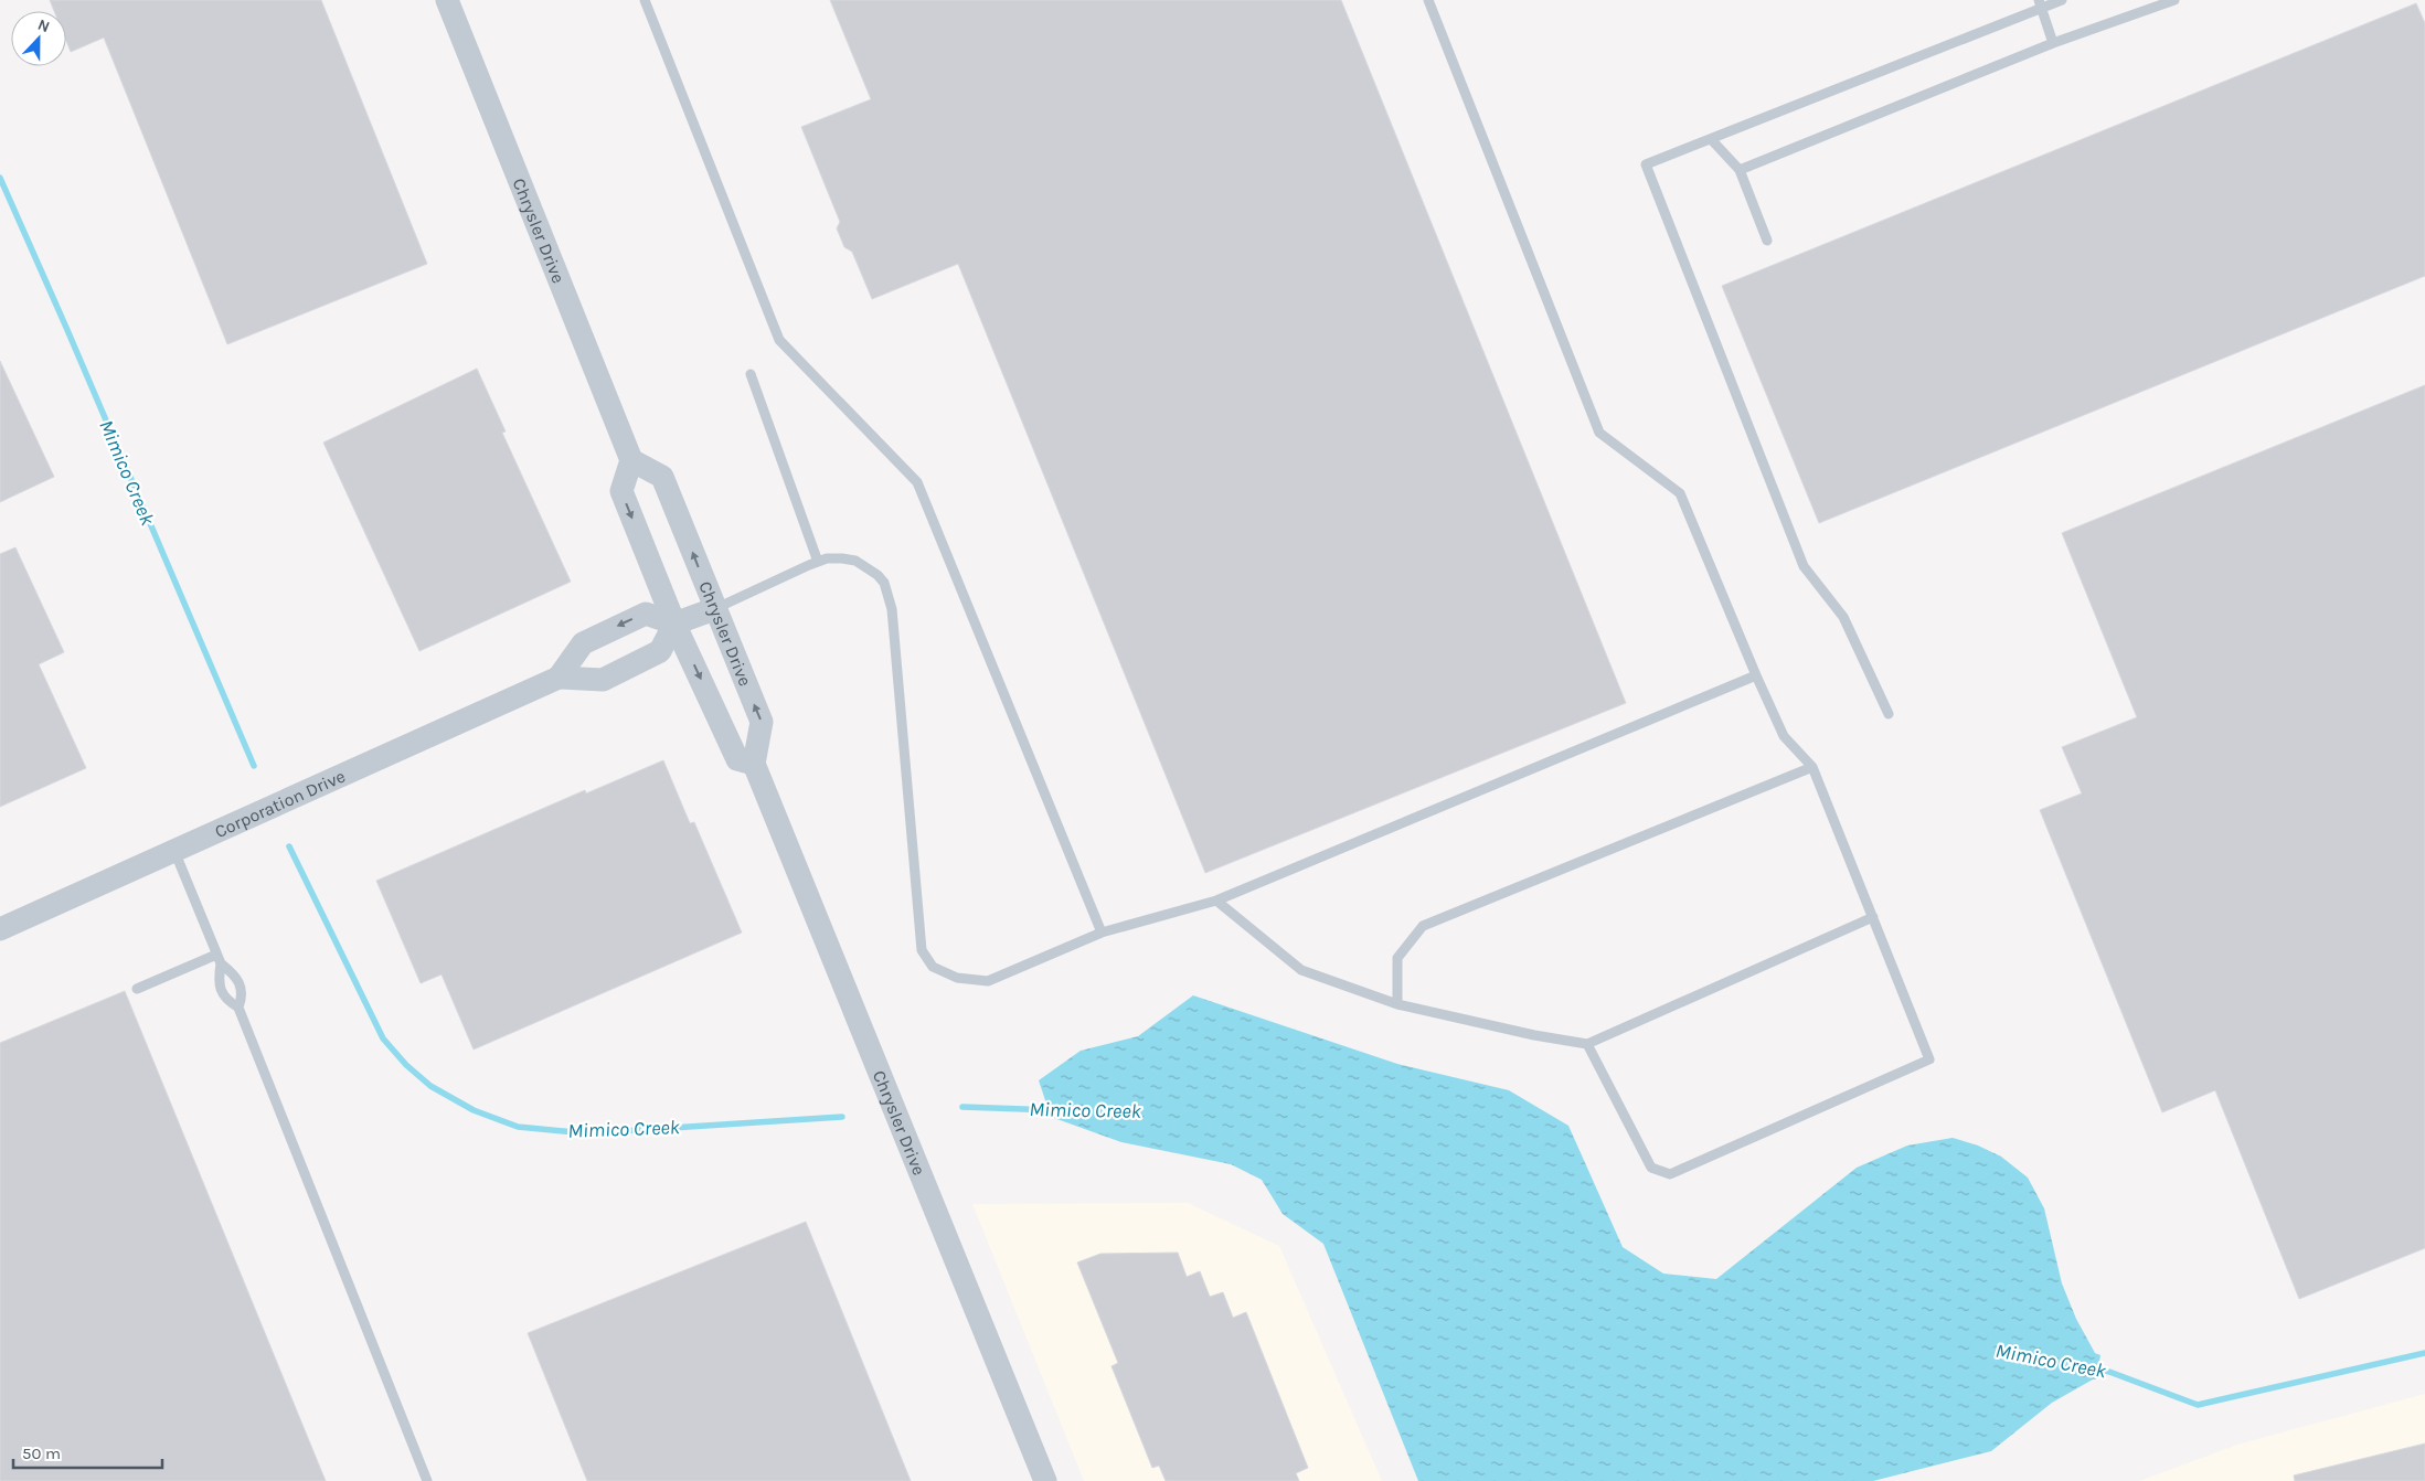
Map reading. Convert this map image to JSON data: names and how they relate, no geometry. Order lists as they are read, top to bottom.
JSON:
{
  "streets": {
    "street": ["Chrysler Drive", "Corporation Drive"]
  },
  "water": ["Mimico Creek"],
  "scale_bar": "50 m",
  "north": "top"
}
